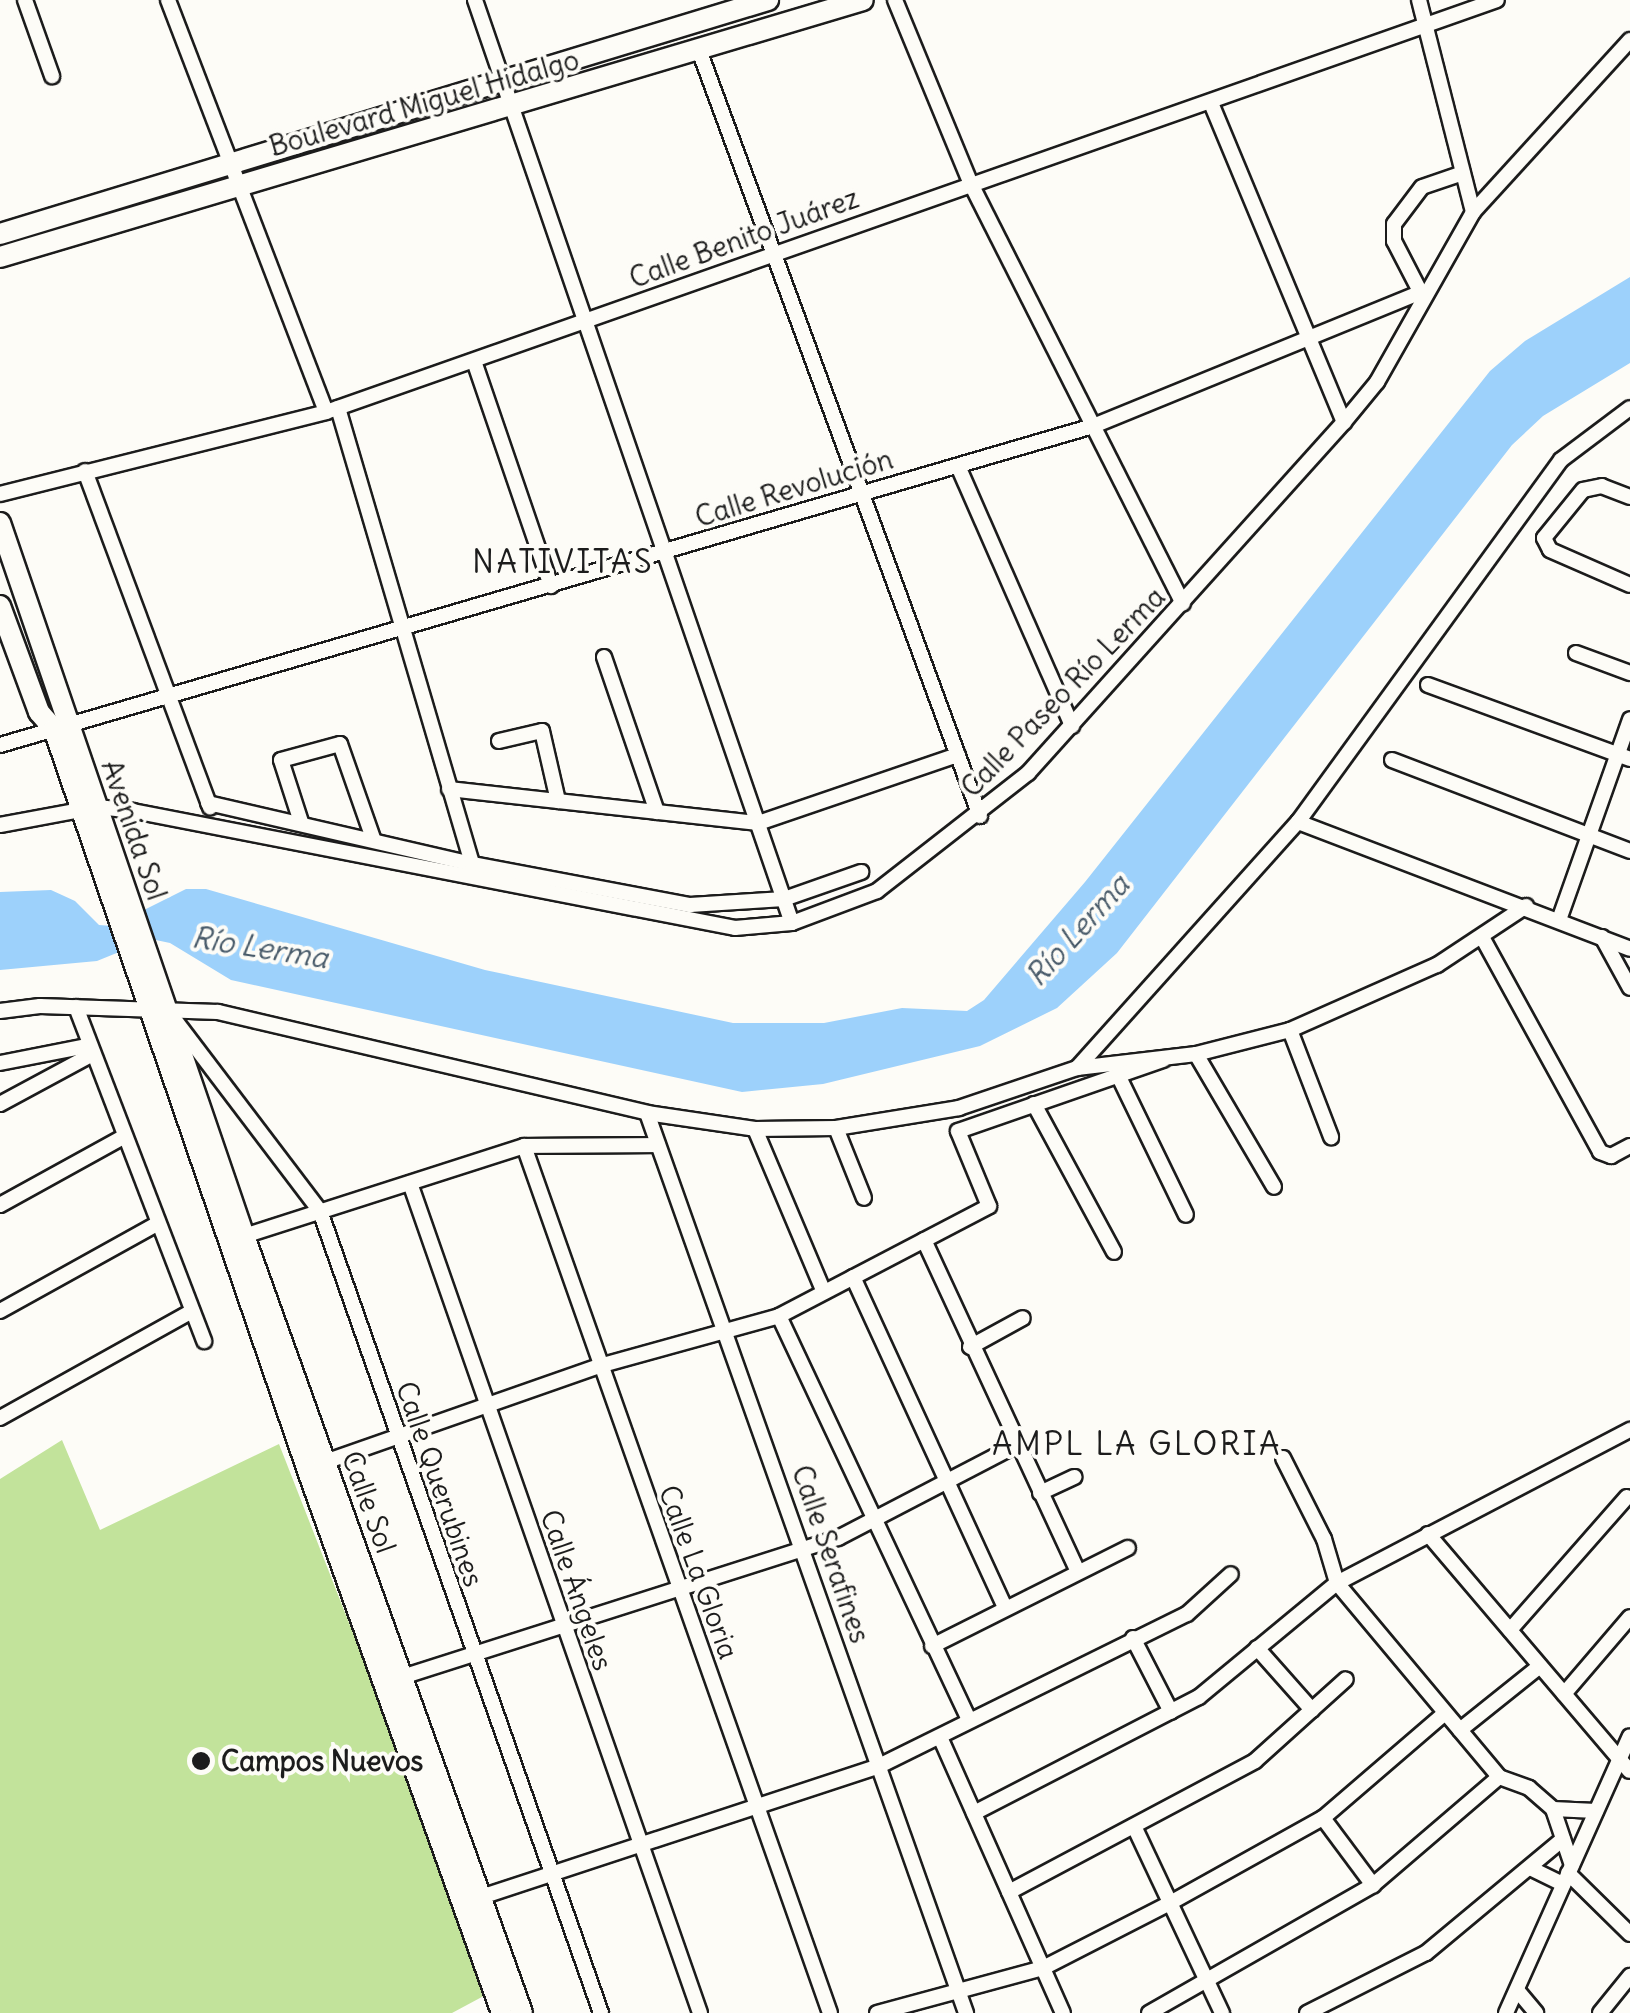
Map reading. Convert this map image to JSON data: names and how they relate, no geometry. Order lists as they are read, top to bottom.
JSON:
{
  "streets": {
    "street": [
      "Boulevard Miguel Hidalgo",
      "Calle Benito Juárez",
      "Calle Revolución",
      "Calle Paseo Río Lerma",
      "Avenida Sol",
      "Calle Querubines",
      "Calle Sol",
      "Calle Serafines",
      "Calle La Gloria",
      "Calle Ángeles"
    ]
  },
  "crossings": [
    ["Calle Revolución", "Calle Paseo Río Lerma"],
    ["Calle Revolución", "Avenida Sol"],
    ["Calle Paseo Río Lerma", "Avenida Sol"],
    ["Avenida Sol", "Calle Querubines"],
    ["Avenida Sol", "Calle Sol"],
    ["Calle Querubines", "Calle Sol"]
  ],
  "districts": ["NATIVITAS", "AMPL LA GLORIA"],
  "water": ["Río Lerma"],
  "places": ["Campos Nuevos"]
}
